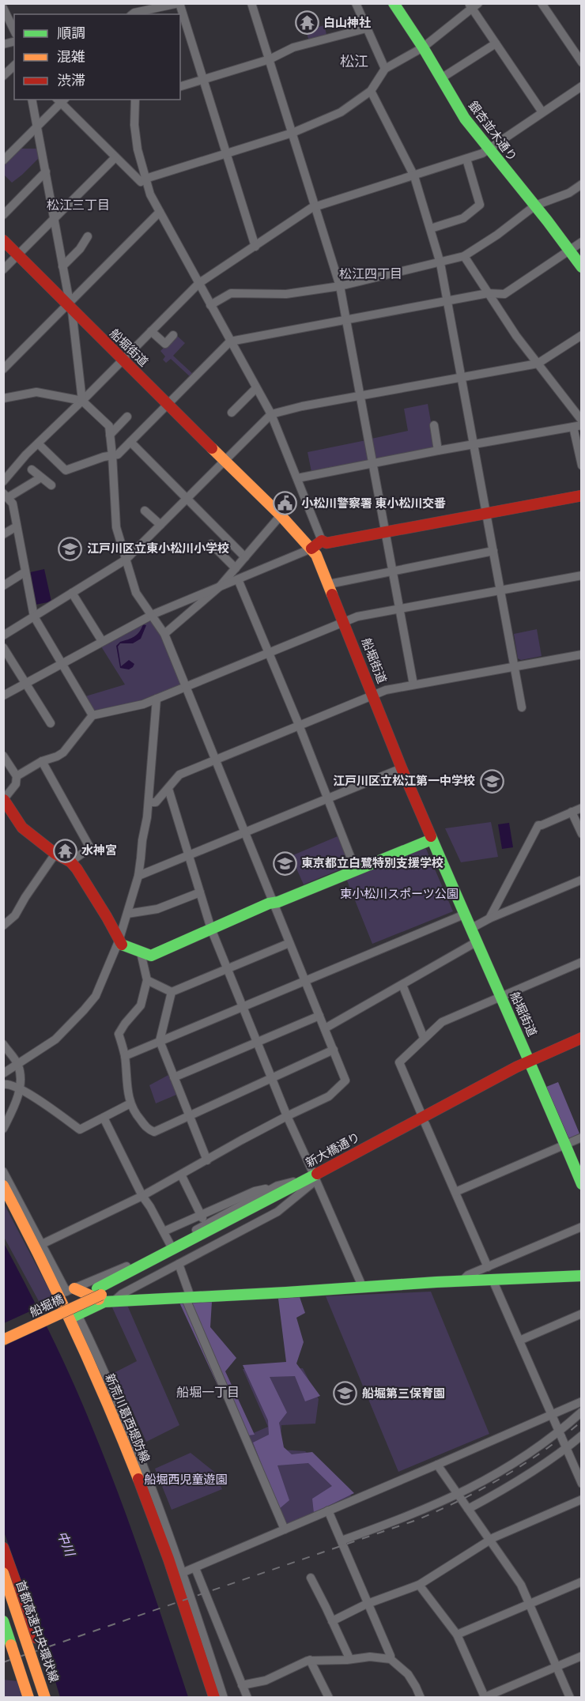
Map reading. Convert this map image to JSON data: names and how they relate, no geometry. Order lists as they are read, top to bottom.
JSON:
{
  "streets": {
    "main road": [
      "銀杏並木通り",
      "船堀街道",
      "新大橋通り",
      "船堀橋",
      "新荒川葛西堤防線",
      "首都高速中央環状線"
    ]
  },
  "crossings": [
    ["船堀街道", "新大橋通り"],
    ["新大橋通り", "船堀橋"]
  ],
  "districts": [
    "松江",
    "松江三丁目",
    "松江四丁目",
    "船堀一丁目"
  ],
  "water": ["中川"],
  "parks": ["東小松川スポーツ公園", "船堀西児童遊園"],
  "places": {
    "temple": ["白山神社", "水神宮"],
    "public building": ["小松川警察署 東小松川交番"],
    "school or university": [
      "江戸川区立東小松川小学校",
      "江戸川区立松江第一中学校",
      "東京都立白鷺特別支援学校",
      "船堀第三保育園"
    ]
  },
  "legend": ["順調", "混雑", "渋滞"]
}
